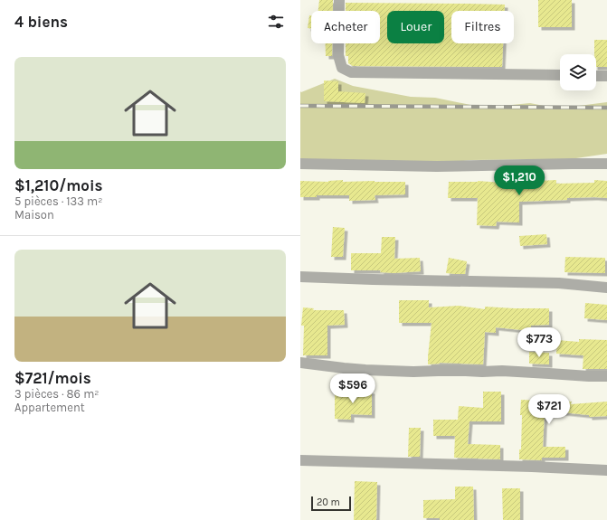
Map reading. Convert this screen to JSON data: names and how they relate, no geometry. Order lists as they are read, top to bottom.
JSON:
{
  "scale_bar": "20 m",
  "page": {
    "heading": "4 biens",
    "chip": ["Acheter", "Louer", "Filtres"],
    "list": [
      {
        "name": "$1,210/mois",
        "note": "5 pièces · 133 m² · Maison"
      },
      {
        "name": "$721/mois",
        "note": "3 pièces · 86 m² · Appartement"
      }
    ],
    "price": [
      "$1,210",
      "$773",
      "$596",
      "$721"
    ],
    "scale": "20 m"
  }
}
